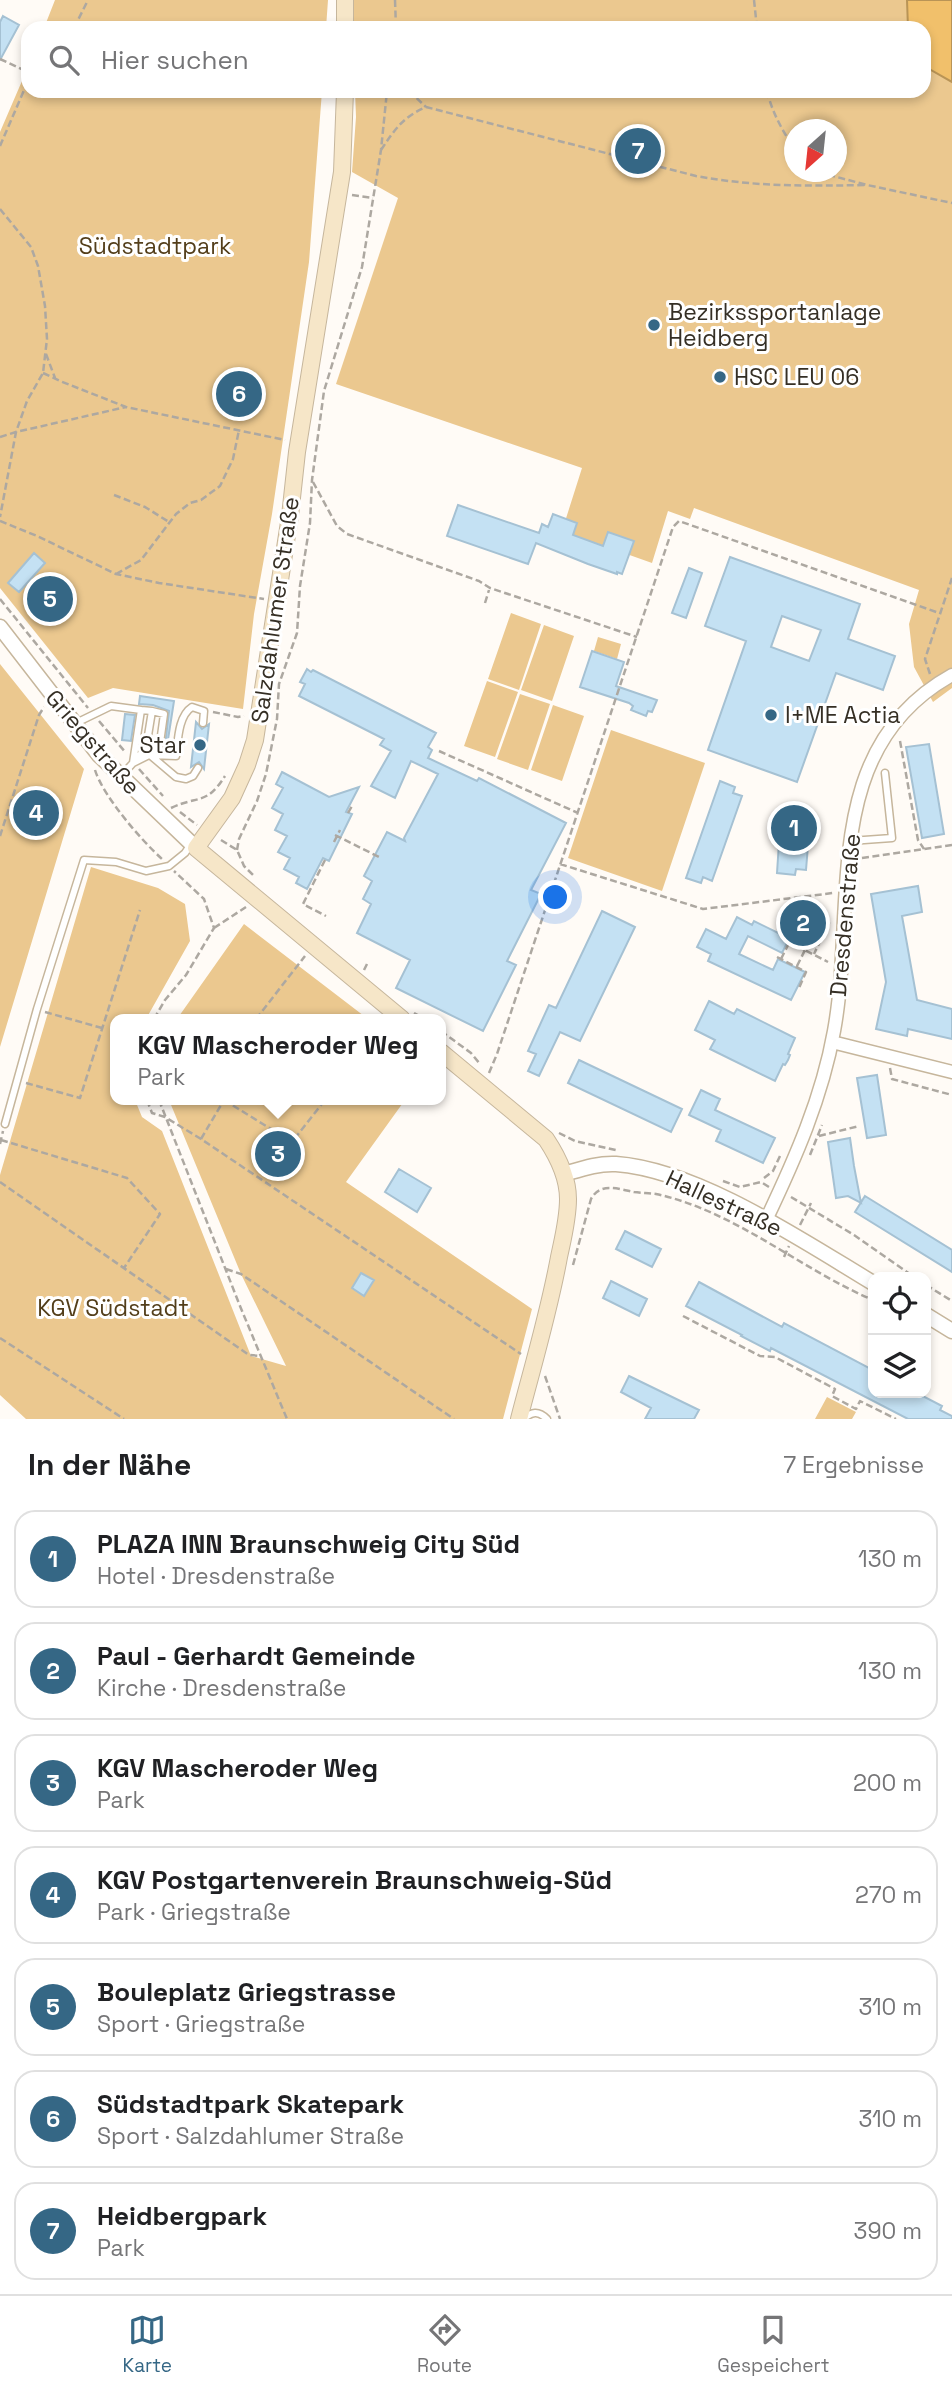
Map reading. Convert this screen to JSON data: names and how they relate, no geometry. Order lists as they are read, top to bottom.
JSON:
{
  "streets": {
    "main road": ["Salzdahlumer Straße"],
    "street": ["Griegstraße", "Dresdenstraße", "Hallestraße"]
  },
  "crossings": [
    ["Salzdahlumer Straße", "Griegstraße"],
    ["Dresdenstraße", "Hallestraße"]
  ],
  "parks": ["Südstadtpark", "KGV Südstadt"],
  "places": [
    "Bezirkssportanlage Heidberg",
    "HSC LEU 06",
    "I+ME Actia",
    "Star"
  ],
  "north": "bottom left",
  "page": {
    "search": "Hier suchen",
    "pins": [
      "7",
      "6",
      "5",
      "4",
      "1",
      "2",
      "3"
    ],
    "popup": ["KGV Mascheroder Weg", "Park"],
    "heading": ["In der Nähe", "7 Ergebnisse"],
    "list": [
      {
        "mark": "1",
        "name": "PLAZA INN Braunschweig City Süd",
        "note": "Hotel · Dresdenstraße",
        "value": "130 m"
      },
      {
        "mark": "2",
        "name": "Paul - Gerhardt Gemeinde",
        "note": "Kirche · Dresdenstraße",
        "value": "130 m"
      },
      {
        "mark": "3",
        "name": "KGV Mascheroder Weg",
        "note": "Park",
        "value": "200 m"
      },
      {
        "mark": "4",
        "name": "KGV Postgartenverein Braunschweig-Süd",
        "note": "Park · Griegstraße",
        "value": "270 m"
      },
      {
        "mark": "5",
        "name": "Bouleplatz Griegstrasse",
        "note": "Sport · Griegstraße",
        "value": "310 m"
      },
      {
        "mark": "6",
        "name": "Südstadtpark Skatepark",
        "note": "Sport · Salzdahlumer Straße",
        "value": "310 m"
      },
      {
        "mark": "7",
        "name": "Heidbergpark",
        "note": "Park",
        "value": "390 m"
      }
    ],
    "nav": ["Karte", "Route", "Gespeichert"]
  }
}
